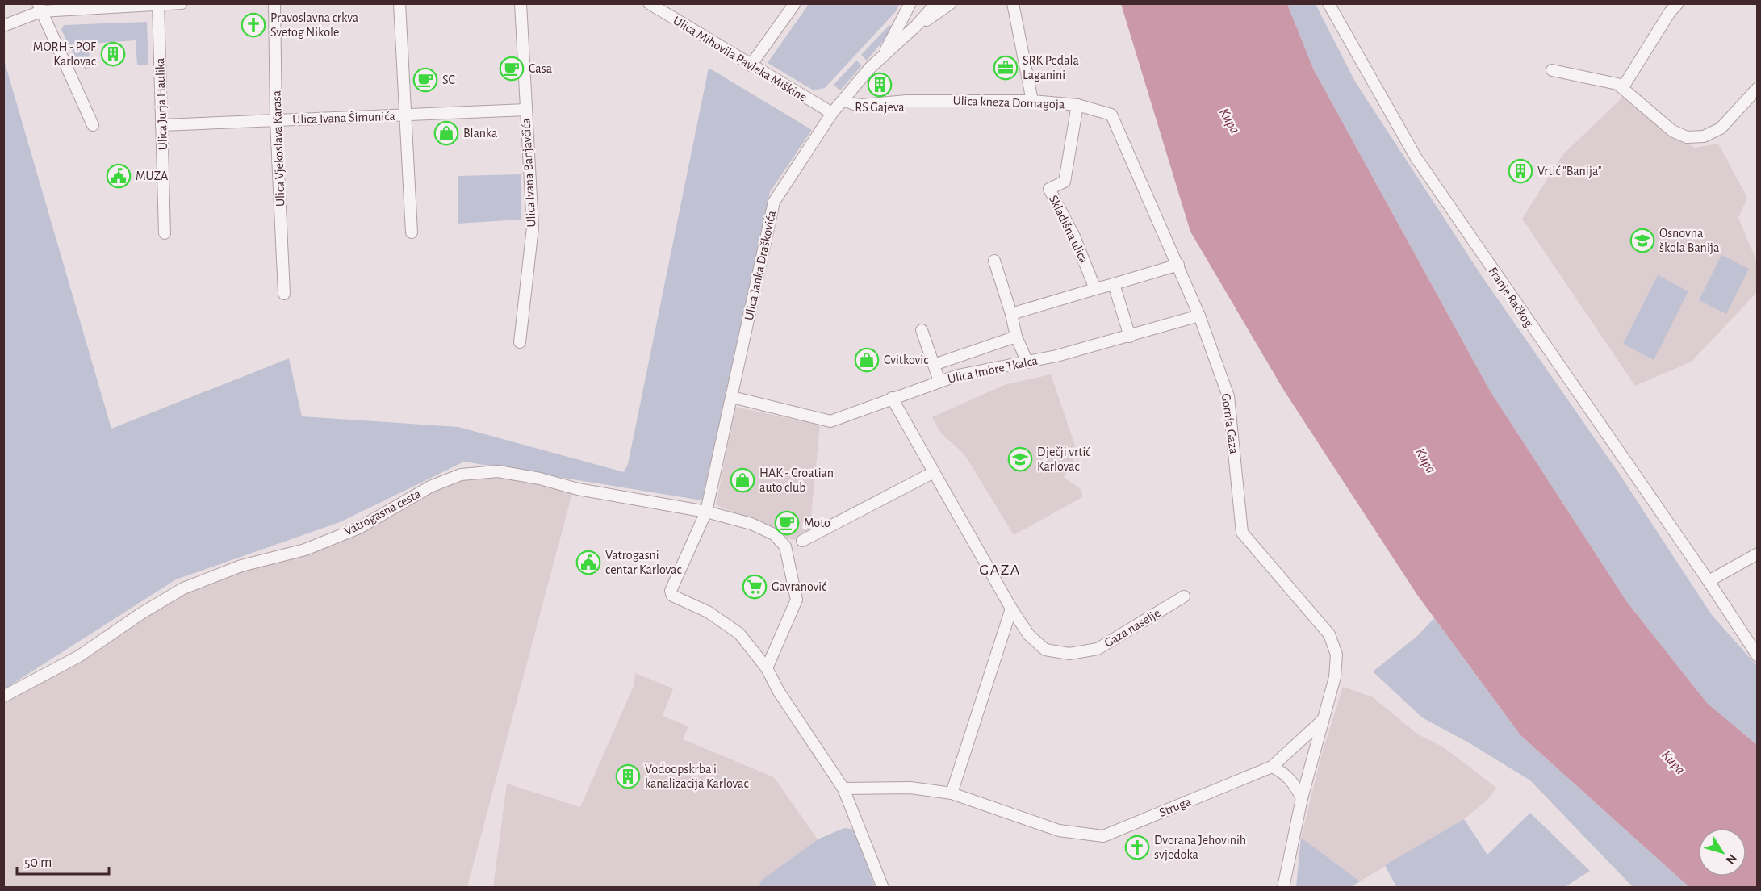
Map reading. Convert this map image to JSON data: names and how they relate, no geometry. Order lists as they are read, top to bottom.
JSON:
{
  "streets": {
    "street": [
      "Ulica Mihovila Pavleka Miškine",
      "Ulica kneza Domagoja",
      "Ulica Jurja Haulika",
      "Ulica Ivana Šimunića",
      "Ulica Vjekoslava Karasa",
      "Ulica Ivana Banjavčića",
      "Skladišna ulica",
      "Ulica Janka Draškovića",
      "Franje Račkog",
      "Ulica Imbre Tkalca",
      "Gornja Gaza",
      "Vatrogasna cesta",
      "Gaza naselje",
      "Struga"
    ]
  },
  "crossings": [
    ["Ulica Mihovila Pavleka Miškine", "Ulica Janka Draškovića"],
    ["Ulica kneza Domagoja", "Skladišna ulica"],
    ["Ulica kneza Domagoja", "Ulica Janka Draškovića"],
    ["Ulica kneza Domagoja", "Gornja Gaza"],
    ["Ulica Jurja Haulika", "Ulica Ivana Šimunića"],
    ["Ulica Ivana Šimunića", "Ulica Vjekoslava Karasa"],
    ["Ulica Ivana Šimunića", "Ulica Ivana Banjavčića"],
    ["Ulica Janka Draškovića", "Ulica Imbre Tkalca"],
    ["Ulica Janka Draškovića", "Vatrogasna cesta"],
    ["Ulica Imbre Tkalca", "Gornja Gaza"],
    ["Ulica Imbre Tkalca", "Gaza naselje"],
    ["Gornja Gaza", "Struga"]
  ],
  "districts": ["GAZA"],
  "water": ["Kupa"],
  "places": {
    "church": ["Pravoslavna crkva Svetog Nikole", "Dvorana Jehovinih svjedoka"],
    "building": [
      "MORH - POF Karlovac",
      "RS Gajeva",
      "Vrtić \"Banija\"",
      "Vodoopskrba i kanalizacija Karlovac"
    ],
    "office": ["SRK Pedala Laganini"],
    "cafe": ["Casa", "SC", "Moto"],
    "shop": ["Blanka", "Cvitkovic", "HAK - Croatian auto club"],
    "public building": ["MUZA", "Vatrogasni centar Karlovac"],
    "school or university": ["Osnovna škola Banija", "Dječji vrtić Karlovac"],
    "supermarket": ["Gavranović"]
  },
  "scale_bar": "50 m",
  "north": "bottom right"
}
